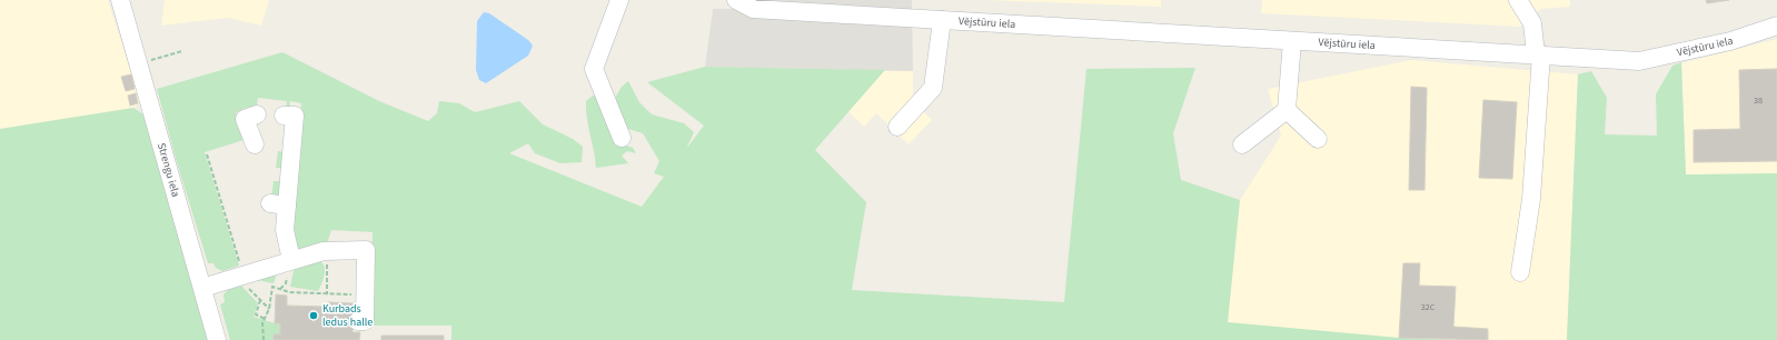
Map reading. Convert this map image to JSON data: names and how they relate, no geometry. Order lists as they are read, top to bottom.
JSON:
{
  "streets": {
    "street": ["Vējstūru iela", "Strengu iela"]
  },
  "places": ["Kurbads ledus halle"],
  "house_numbers": ["38", "32C"]
}
